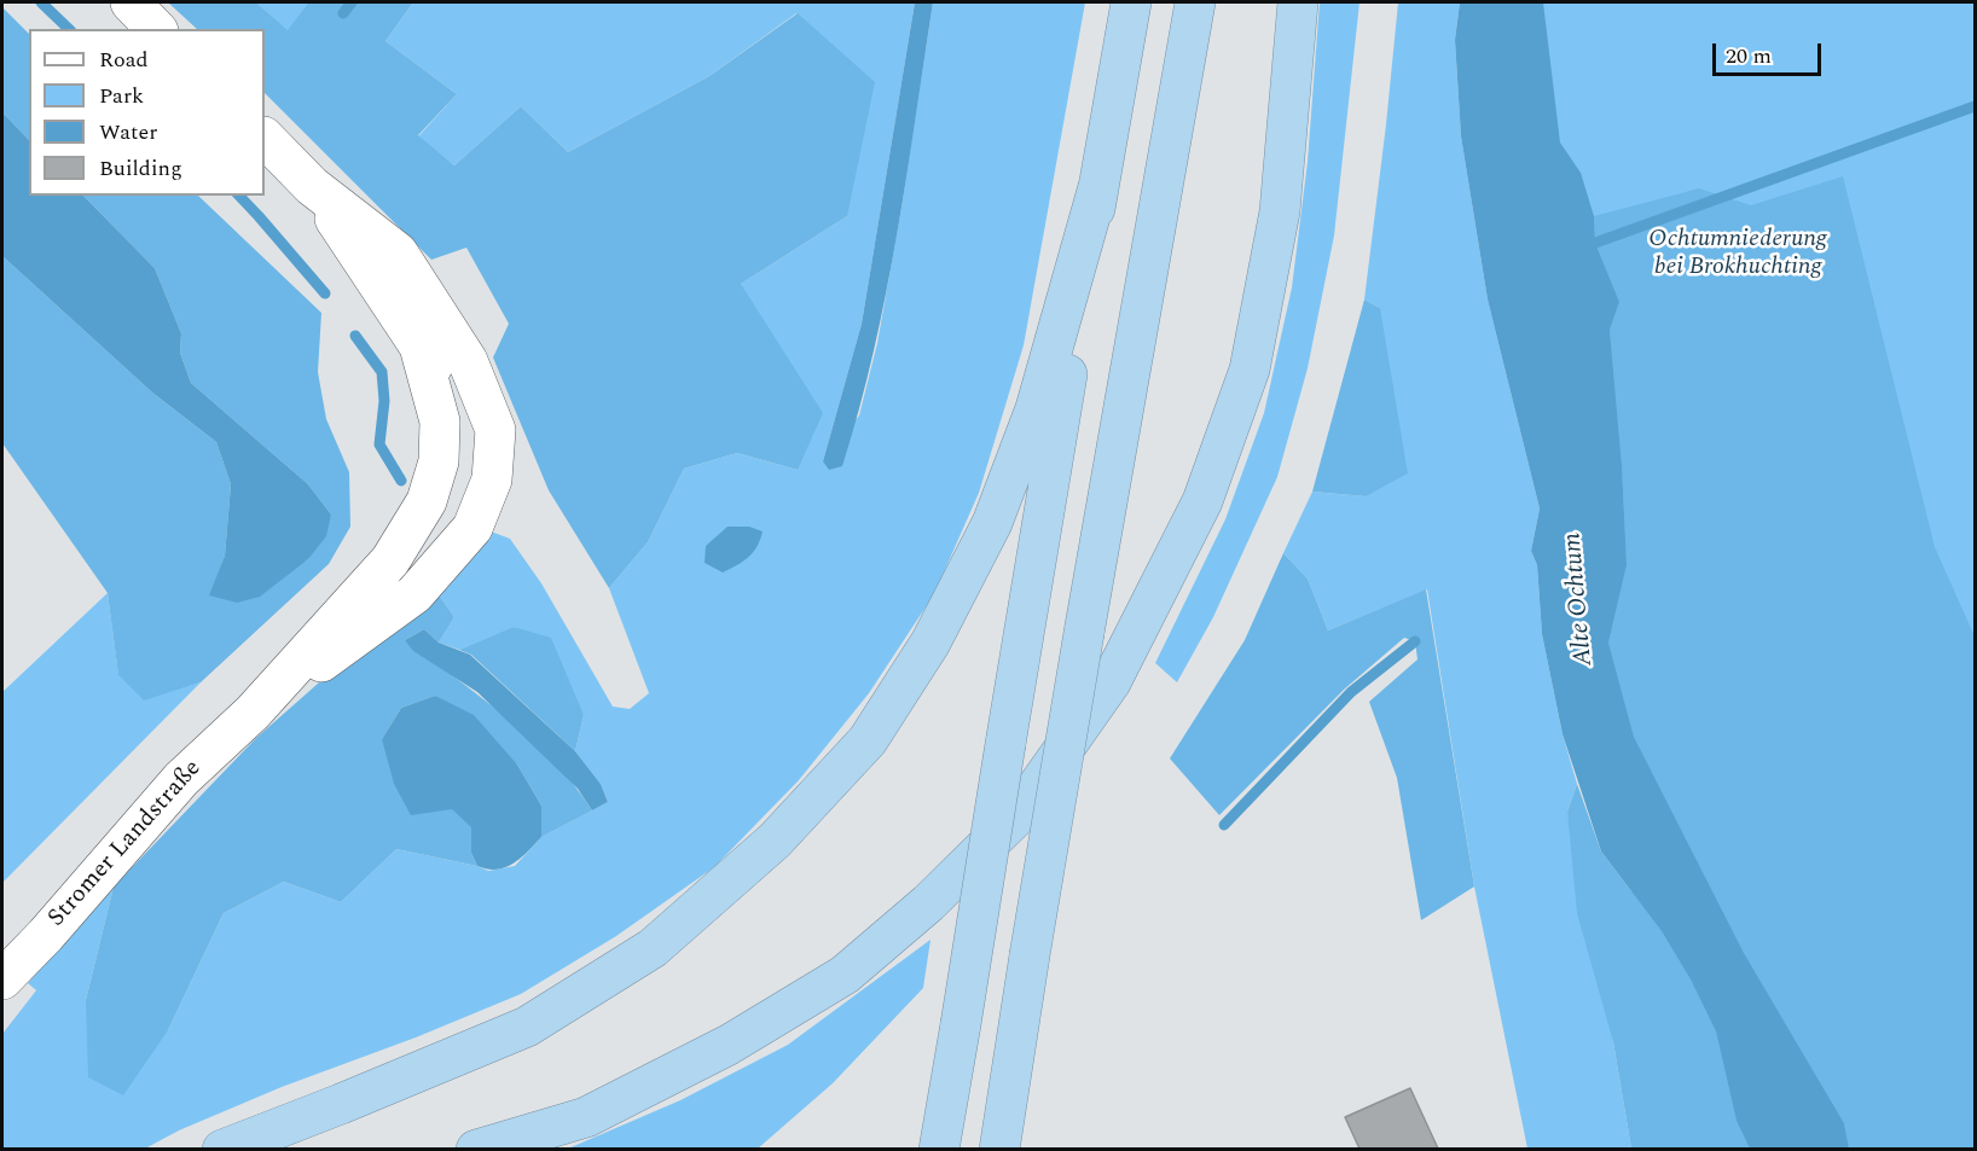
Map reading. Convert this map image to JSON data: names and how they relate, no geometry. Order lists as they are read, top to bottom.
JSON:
{
  "streets": {
    "street": ["Stromer Landstraße"]
  },
  "water": ["Alte Ochtum"],
  "parks": ["Ochtumniederung bei Brokhuchting"],
  "legend": [
    "Road",
    "Park",
    "Water",
    "Building"
  ],
  "scale_bar": "20 m"
}
